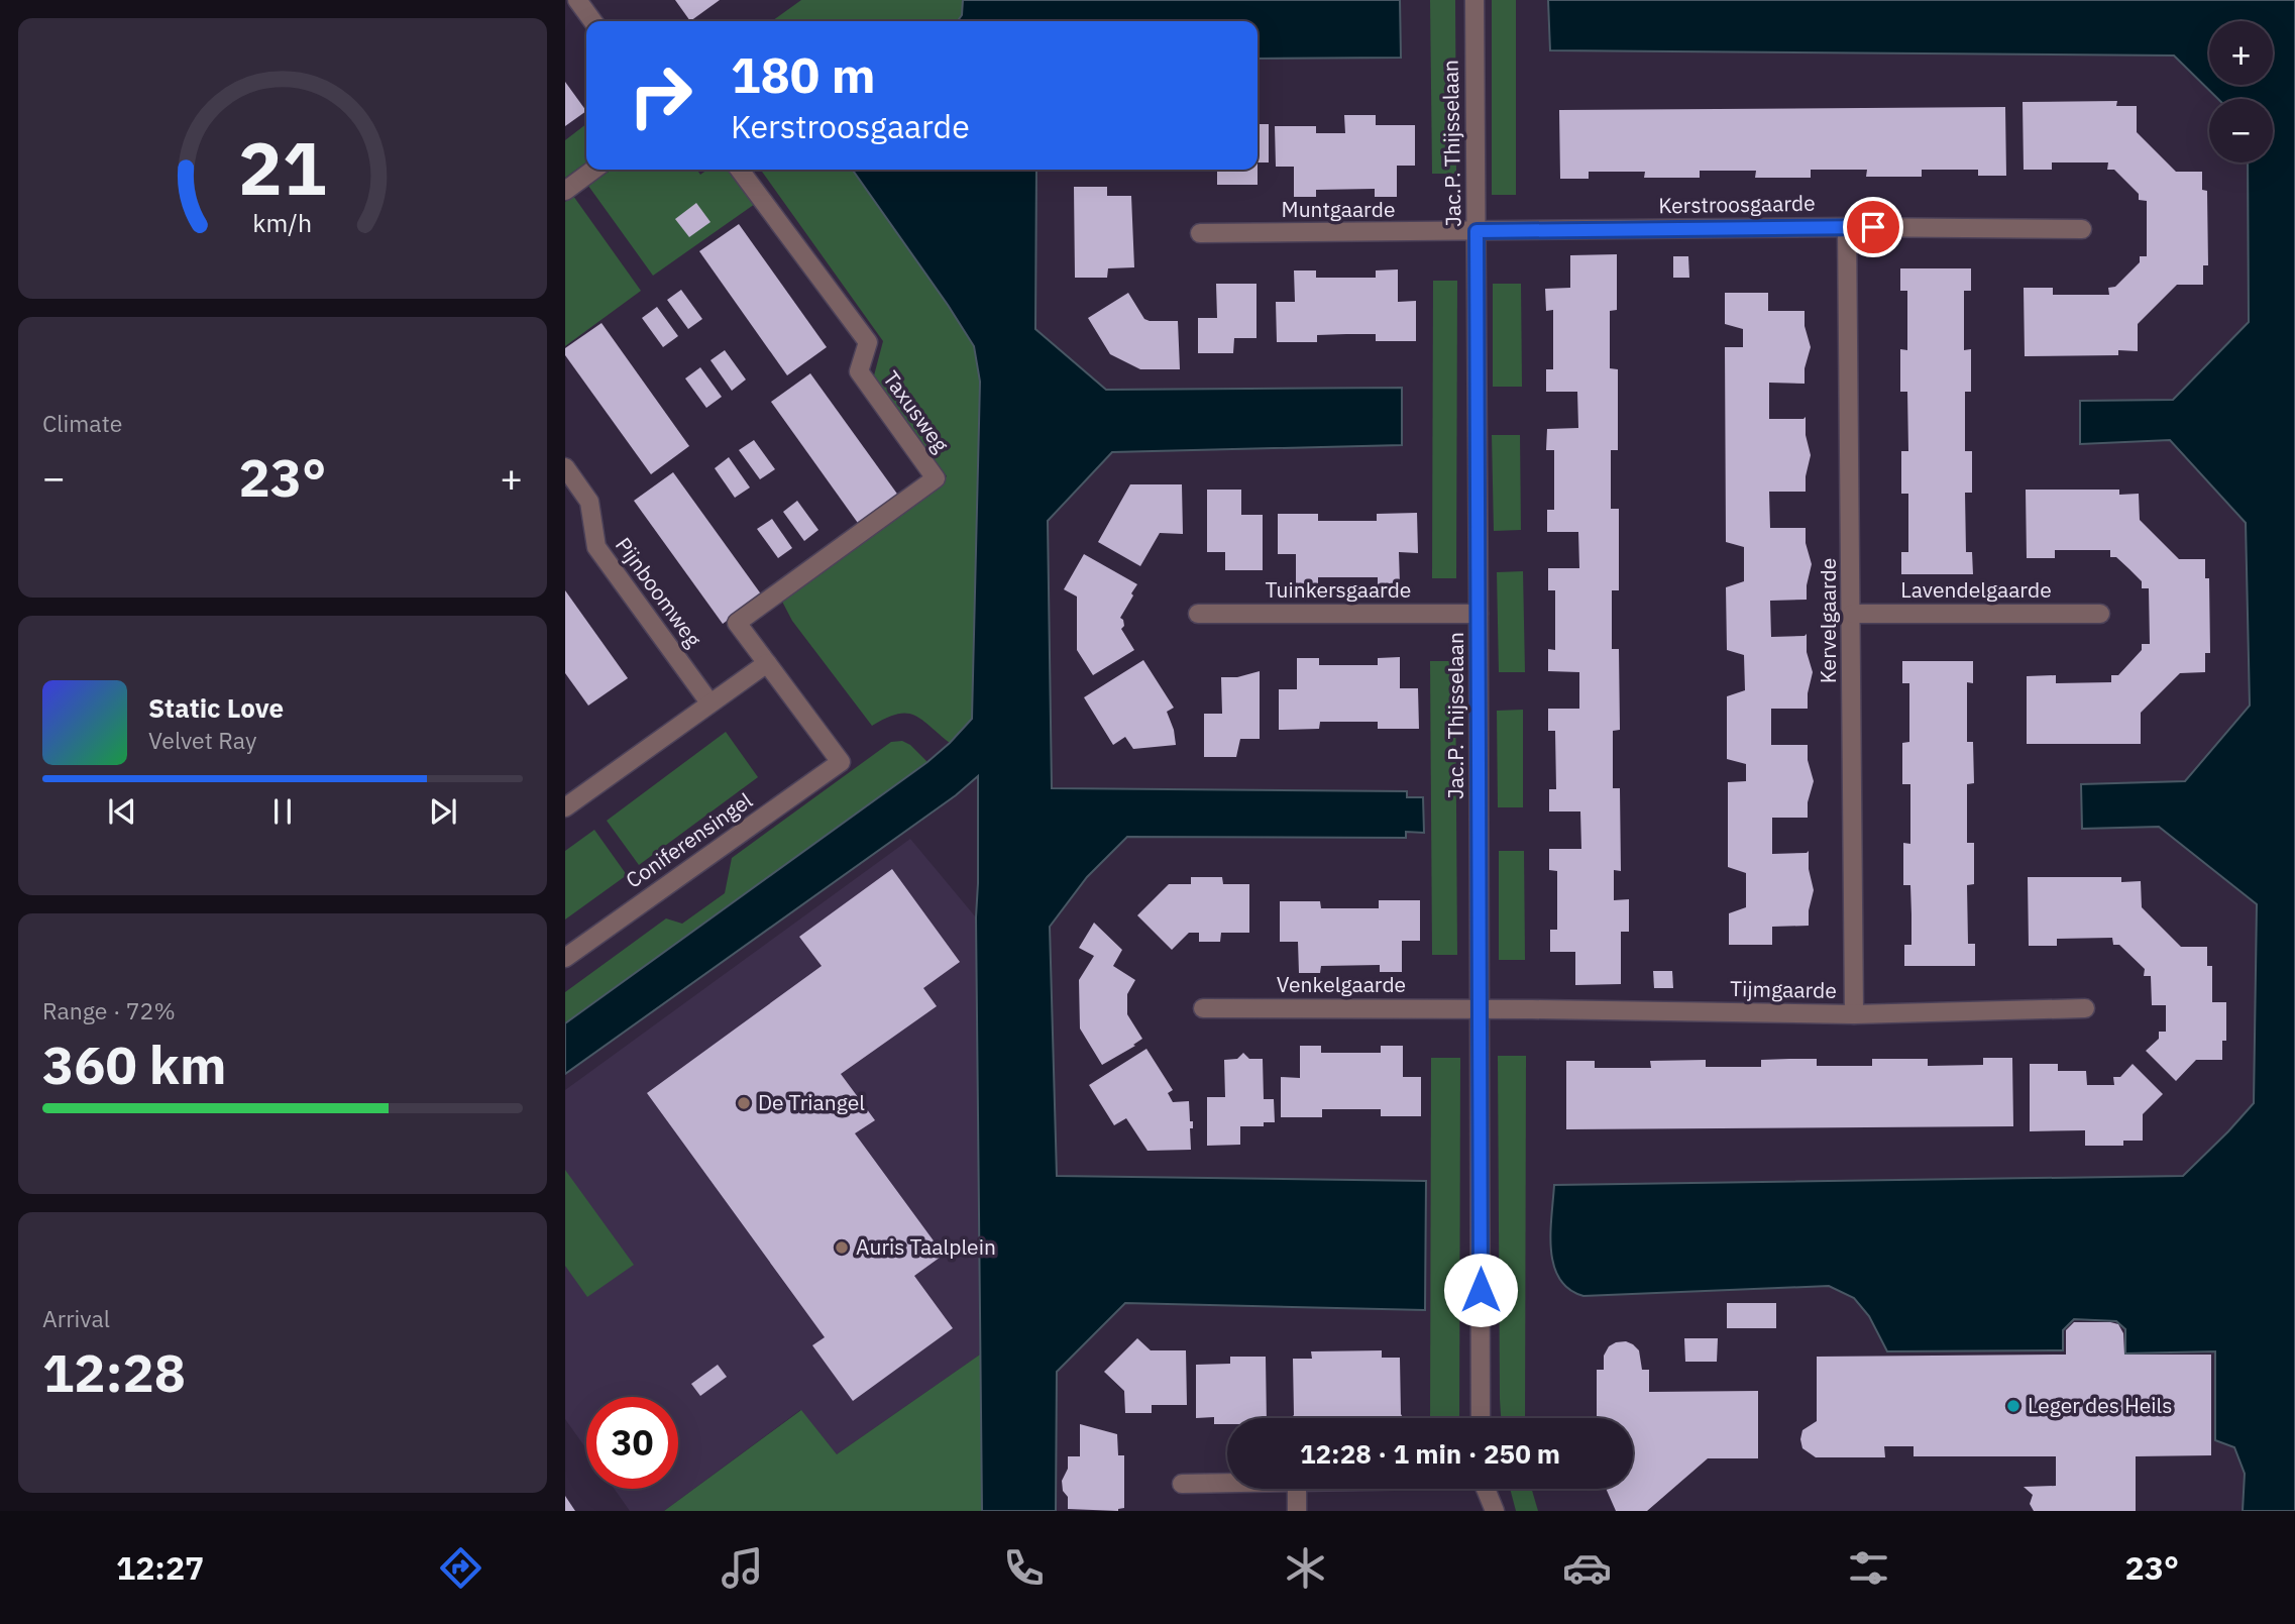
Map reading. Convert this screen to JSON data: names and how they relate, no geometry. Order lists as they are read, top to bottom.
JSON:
{
  "streets": {
    "street": [
      "Jac.P. Thijsselaan",
      "Kerstroosgaarde",
      "Muntgaarde",
      "Taxusweg",
      "Tuinkersgaarde",
      "Lavendelgaarde",
      "Pijnboomweg",
      "Kervelgaarde",
      "Coniferensingel",
      "Venkelgaarde",
      "Tijmgaarde"
    ]
  },
  "crossings": [
    ["Jac.P. Thijsselaan", "Kerstroosgaarde"],
    ["Jac.P. Thijsselaan", "Muntgaarde"],
    ["Jac.P. Thijsselaan", "Tuinkersgaarde"],
    ["Jac.P. Thijsselaan", "Venkelgaarde"],
    ["Jac.P. Thijsselaan", "Tijmgaarde"],
    ["Kerstroosgaarde", "Muntgaarde"],
    ["Kerstroosgaarde", "Kervelgaarde"],
    ["Taxusweg", "Coniferensingel"],
    ["Lavendelgaarde", "Kervelgaarde"],
    ["Kervelgaarde", "Tijmgaarde"],
    ["Venkelgaarde", "Tijmgaarde"]
  ],
  "places": ["De Triangel", "Auris Taalplein", "Leger des Heils"],
  "page": {
    "map_buttons": ["+", "−"],
    "turn": ["180 m", "Kerstroosgaarde"],
    "tile": [
      "Climate",
      ["Range · 72%", "360 km"],
      ["Arrival", "12:28"]
    ],
    "heat": ["−", "23°", "+"],
    "song": ["Static Love", "Velvet Ray"],
    "limit": "30",
    "trip": "12:28 · 1 min · 250 m",
    "tabs": ["12:27", "23°"],
    "gauge": ["21", "km/h"]
  }
}
